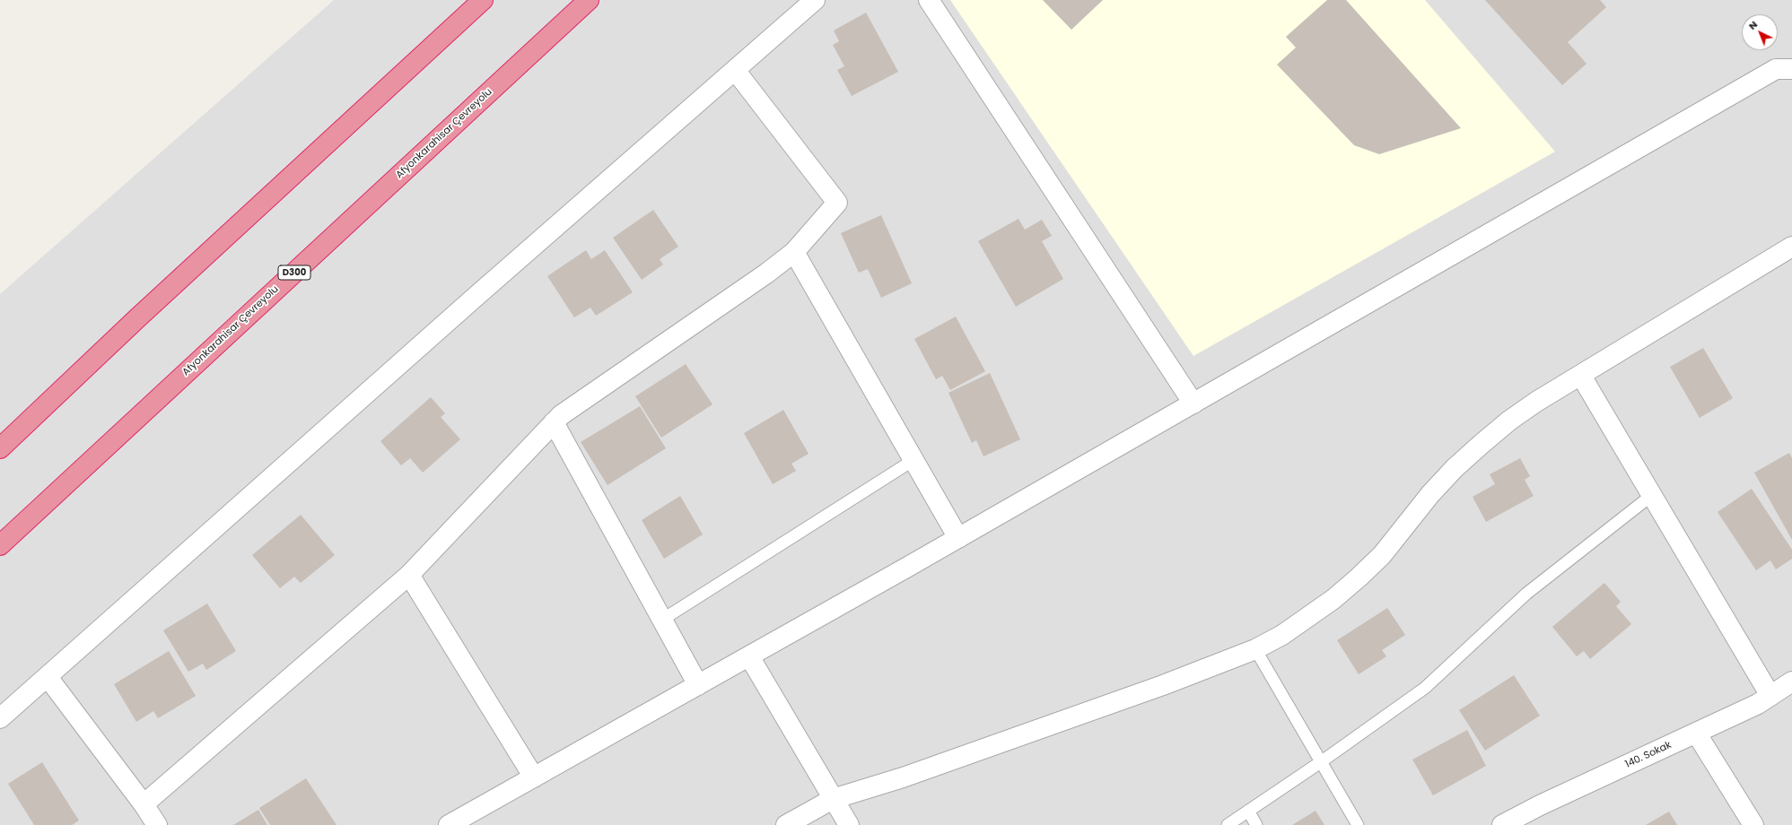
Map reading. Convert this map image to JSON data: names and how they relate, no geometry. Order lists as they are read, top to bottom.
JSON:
{
  "streets": {
    "highway": ["Afyonkarahisar Çevreyolu", "D300"],
    "street": ["140. Sokak"]
  },
  "north": "top left"
}
